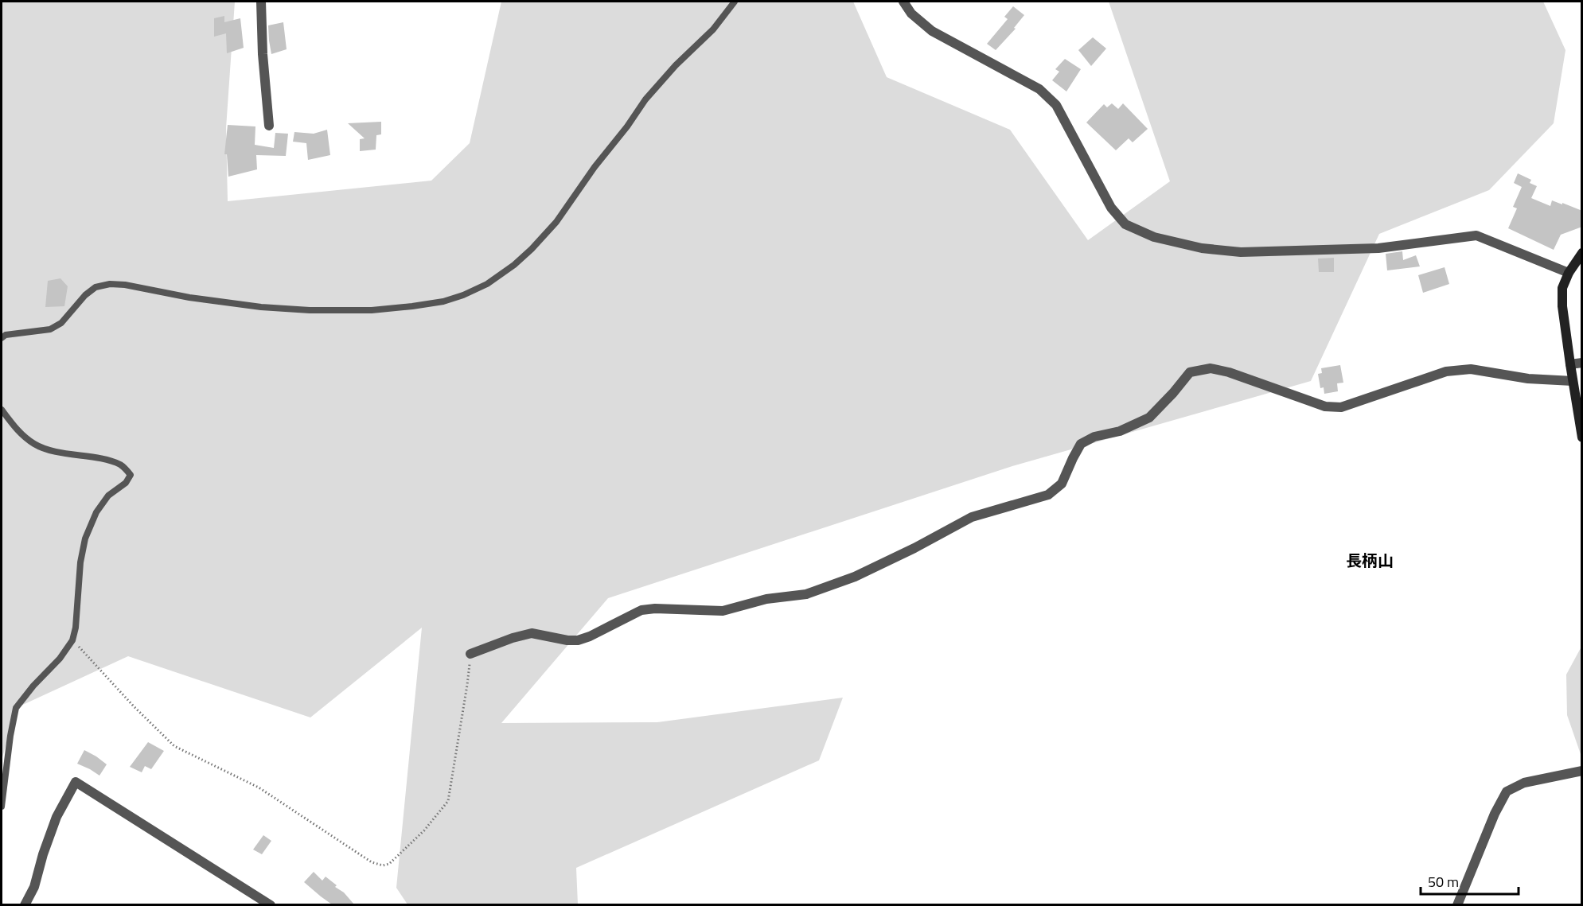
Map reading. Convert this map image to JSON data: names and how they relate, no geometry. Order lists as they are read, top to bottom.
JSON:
{
  "districts": ["長柄山"],
  "scale_bar": "50 m"
}
